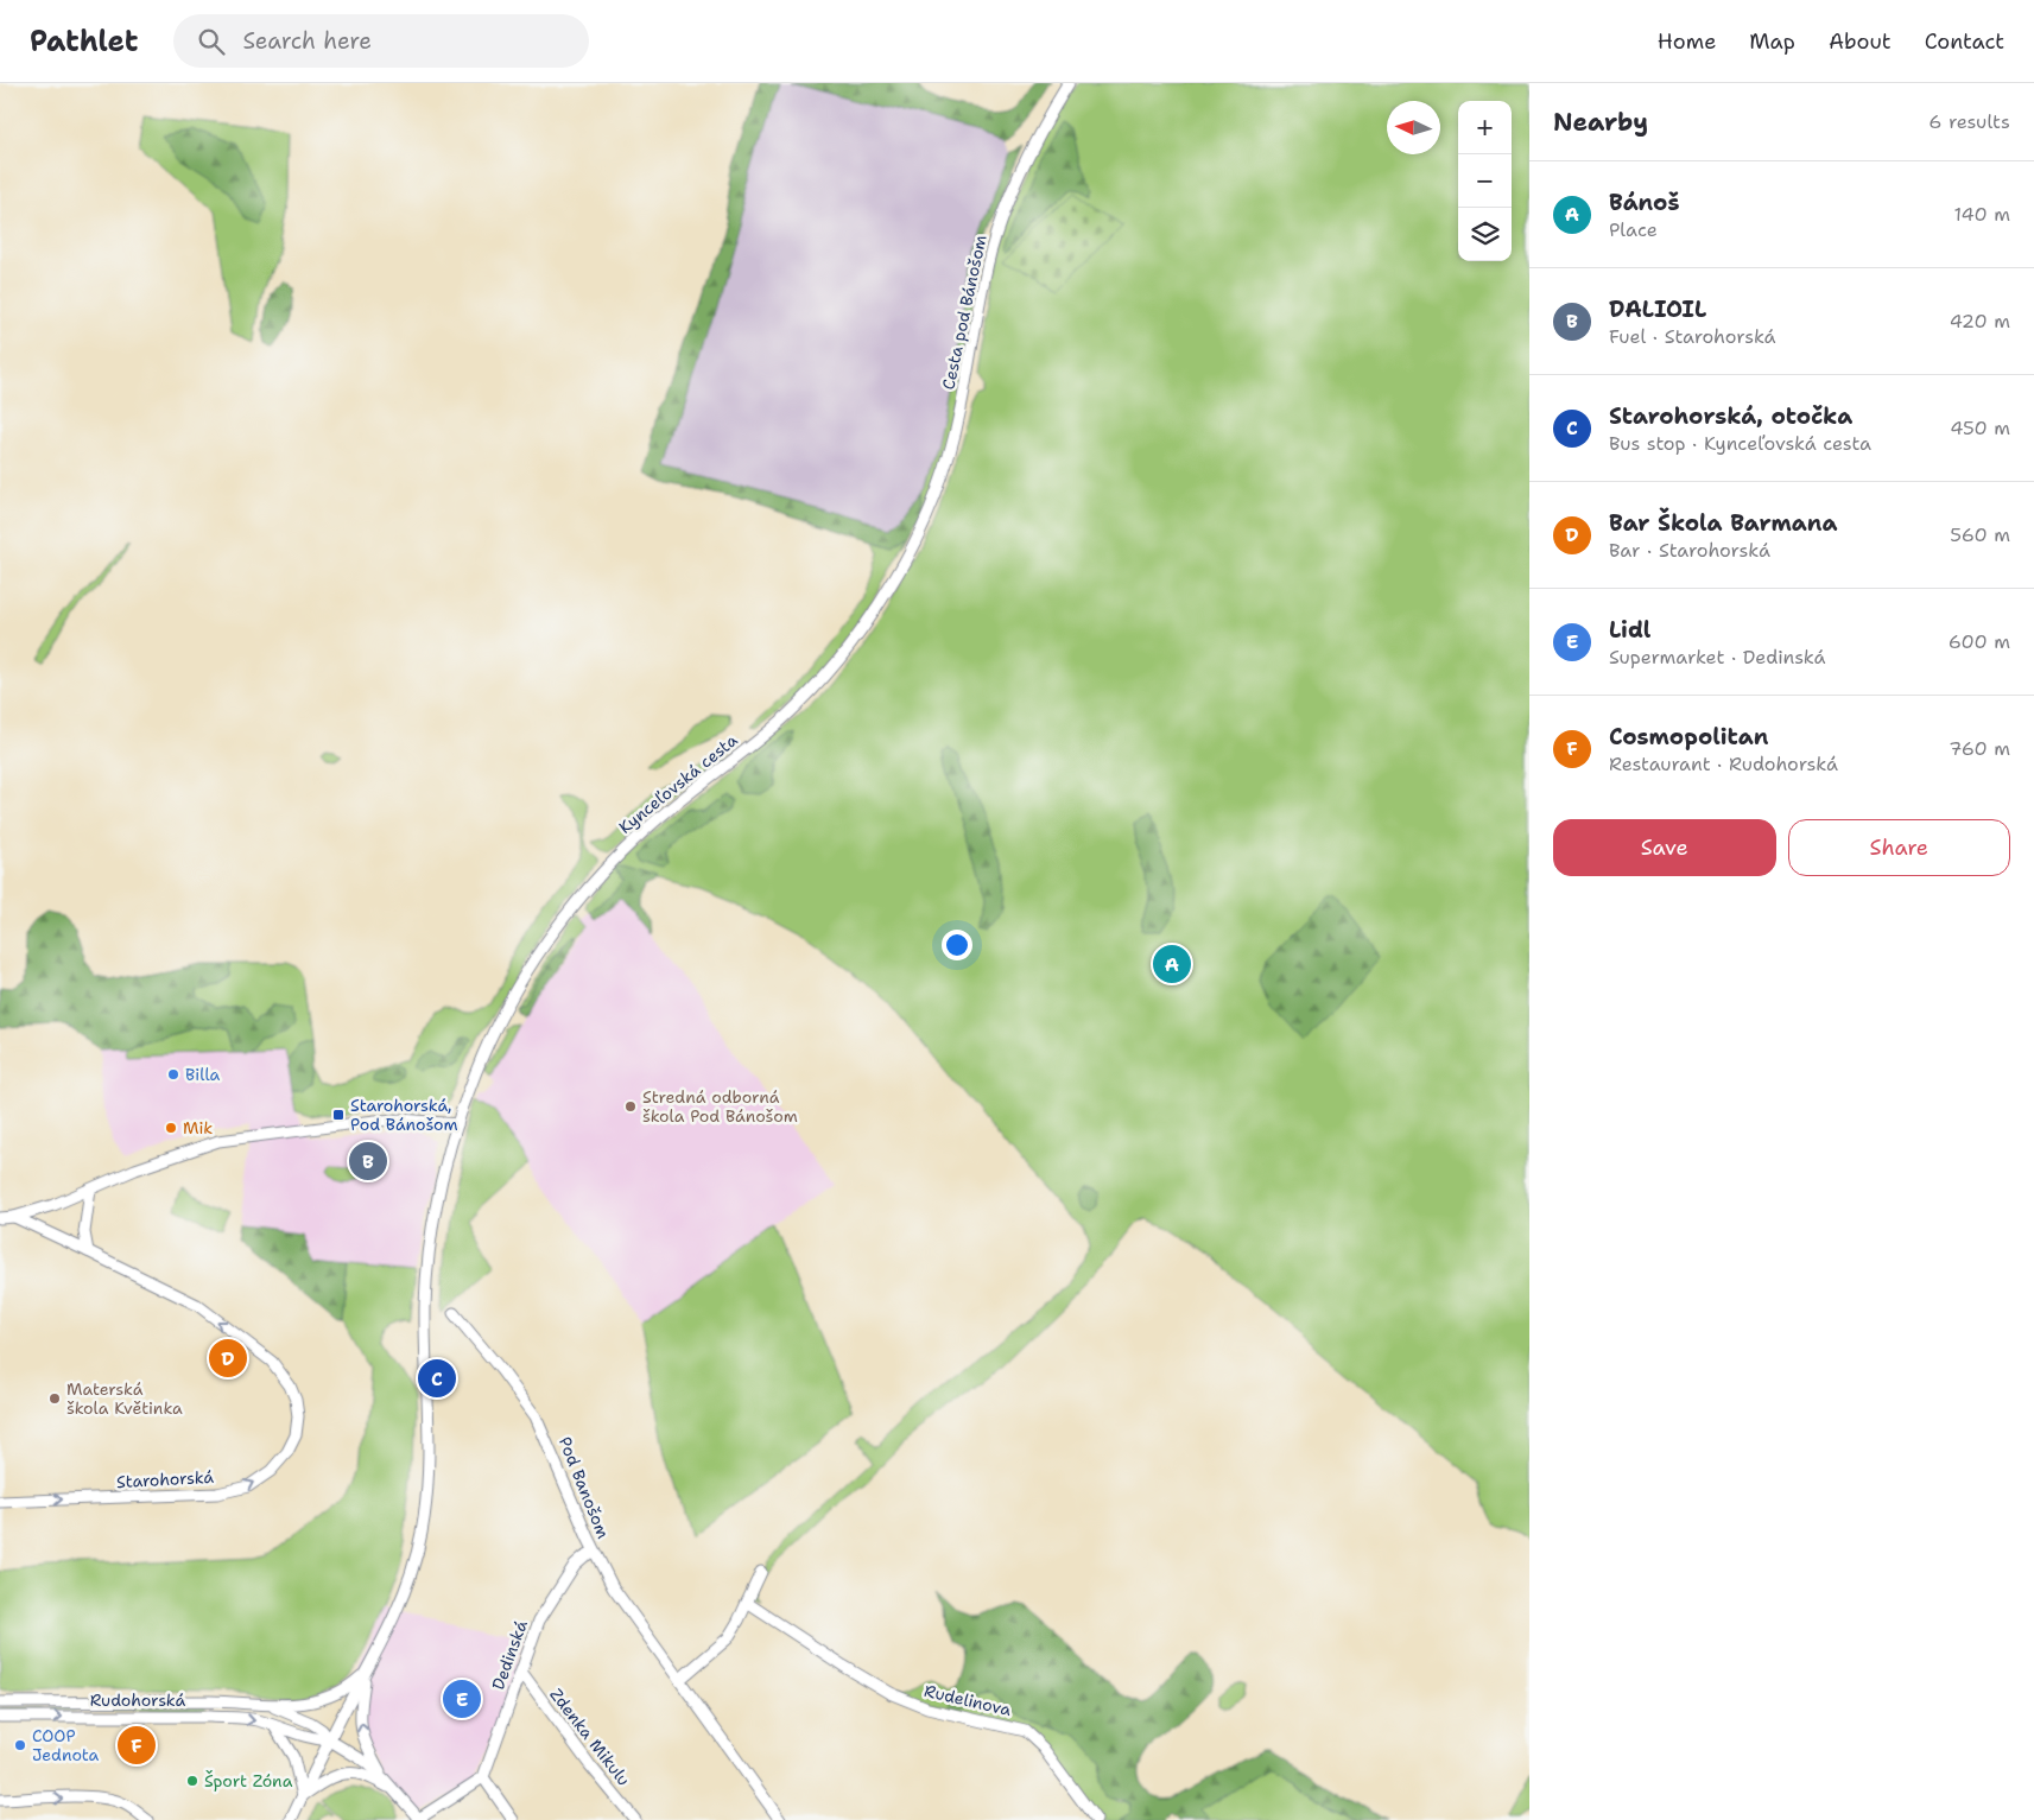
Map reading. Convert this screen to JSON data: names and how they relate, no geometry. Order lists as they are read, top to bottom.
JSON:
{
  "streets": {
    "street": [
      "Cesta pod Bánošom",
      "Kynceľovská cesta",
      "Starohorská",
      "Pod Banošom",
      "Dedinská",
      "Rudohorská",
      "Rudelinova",
      "Zdenka Mikulu"
    ]
  },
  "crossings": [
    ["Cesta pod Bánošom", "Kynceľovská cesta"],
    ["Kynceľovská cesta", "Rudohorská"],
    ["Pod Banošom", "Dedinská"],
    ["Dedinská", "Zdenka Mikulu"]
  ],
  "places": {
    "other": [
      "Billa",
      "Stredná odborná škola Pod Bánošom",
      "Mik",
      "Materská škola Květinka",
      "COOP Jednota",
      "Šport Zóna"
    ],
    "transit": ["Starohorská, Pod Bánošom"]
  },
  "north": "left",
  "page": {
    "header": "Pathlet",
    "search": "Search here",
    "nav": [
      "Home",
      "Map",
      "About",
      "Contact"
    ],
    "heading": ["Nearby", "6 results"],
    "map_buttons": ["+", "−"],
    "list": [
      {
        "mark": "A",
        "name": "Bánoš",
        "note": "Place",
        "value": "140 m"
      },
      {
        "mark": "B",
        "name": "DALIOIL",
        "note": "Fuel · Starohorská",
        "value": "420 m"
      },
      {
        "mark": "C",
        "name": "Starohorská, otočka",
        "note": "Bus stop · Kynceľovská cesta",
        "value": "450 m"
      },
      {
        "mark": "D",
        "name": "Bar Škola Barmana",
        "note": "Bar · Starohorská",
        "value": "560 m"
      },
      {
        "mark": "E",
        "name": "Lidl",
        "note": "Supermarket · Dedinská",
        "value": "600 m"
      },
      {
        "mark": "F",
        "name": "Cosmopolitan",
        "note": "Restaurant · Rudohorská",
        "value": "760 m"
      }
    ],
    "buttons": ["Save", "Share"],
    "pins": [
      "A",
      "B",
      "D",
      "C",
      "E",
      "F"
    ]
  }
}
